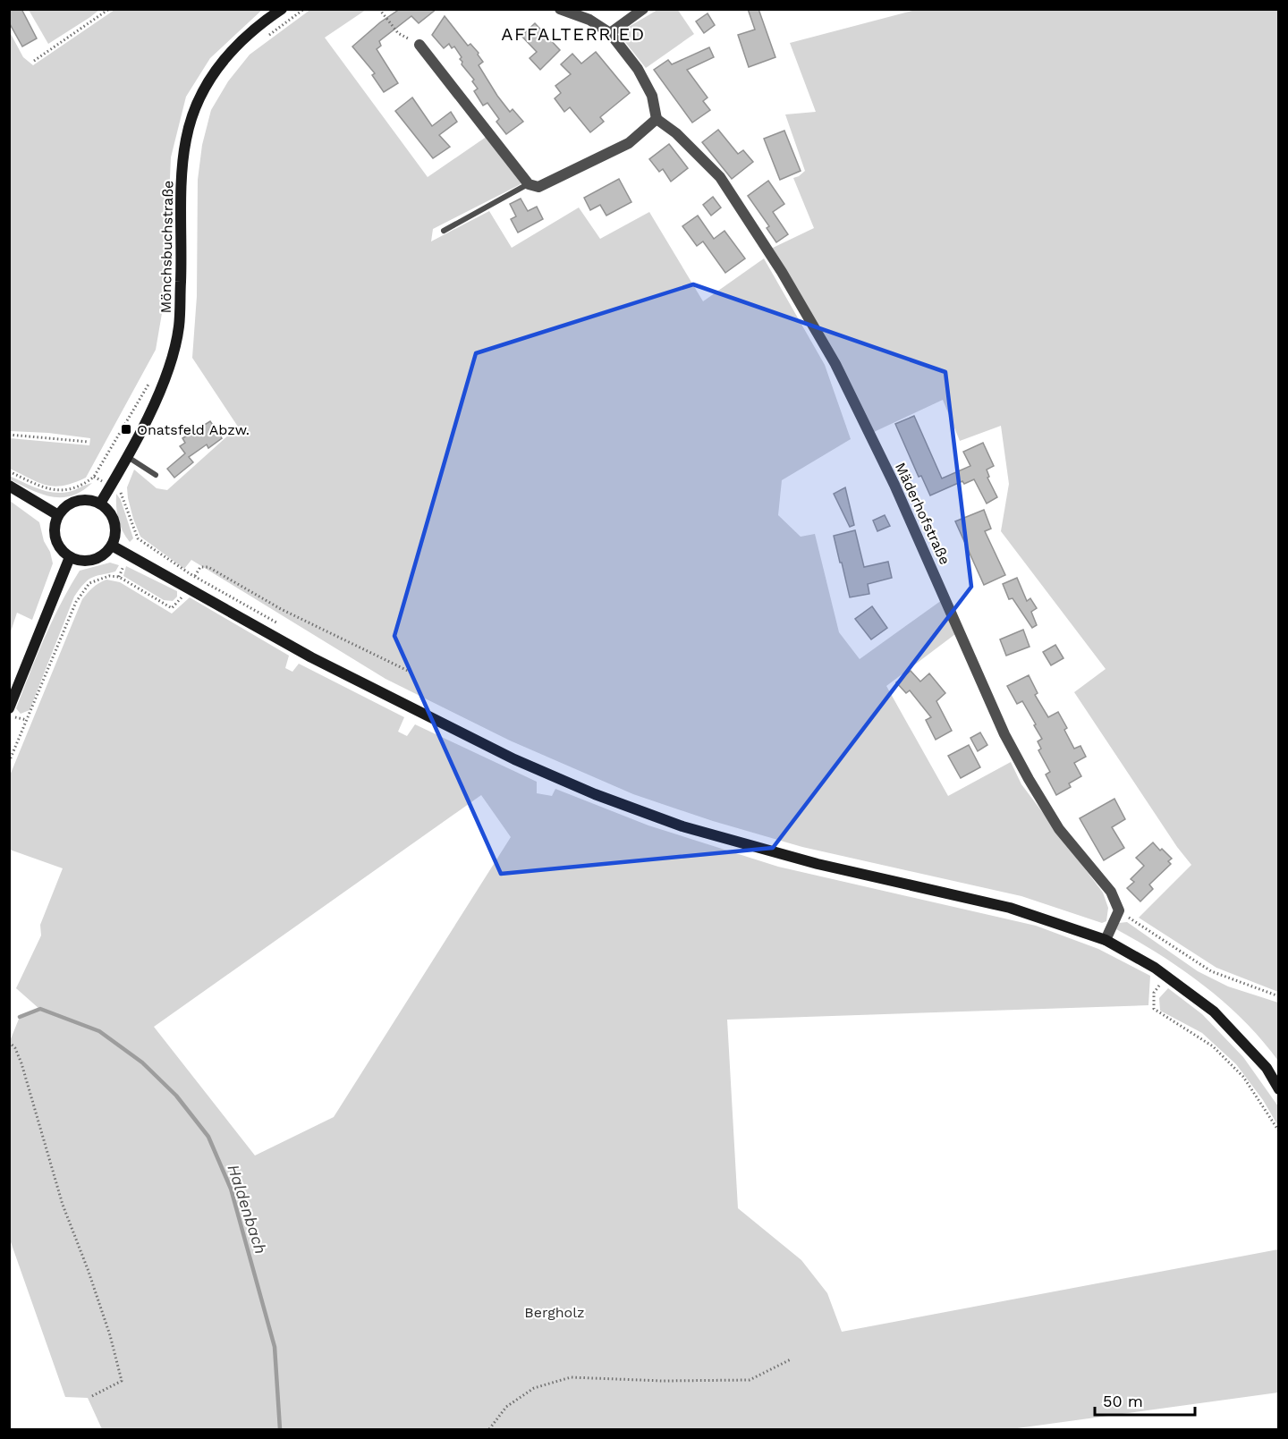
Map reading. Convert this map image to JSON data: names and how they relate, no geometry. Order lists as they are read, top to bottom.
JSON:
{
  "streets": {
    "street": ["Mönchsbuchstraße", "Mäderhofstraße"]
  },
  "districts": ["AFFALTERRIED"],
  "water": ["Haldenbach"],
  "parks": ["Bergholz"],
  "places": {
    "transit": ["Onatsfeld Abzw."]
  },
  "scale_bar": "50 m"
}
